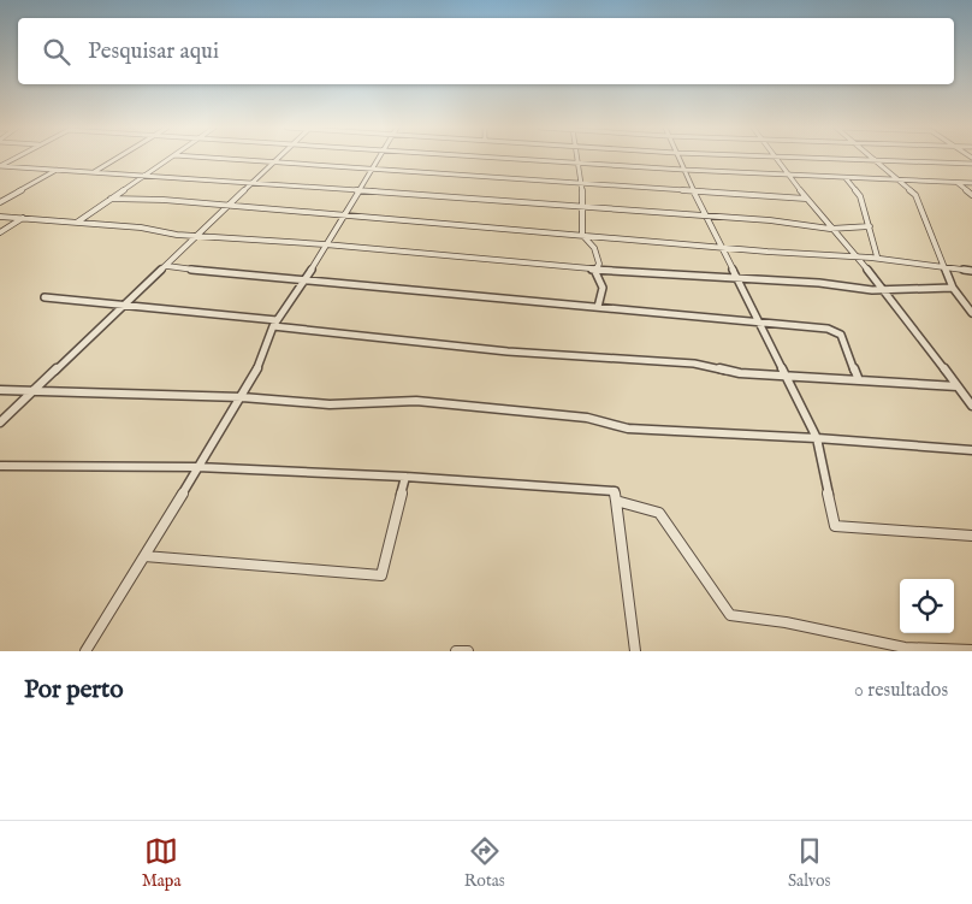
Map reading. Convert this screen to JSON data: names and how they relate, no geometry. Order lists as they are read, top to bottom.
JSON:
{
  "page": {
    "search": "Pesquisar aqui",
    "heading": ["Por perto", "0 resultados"],
    "nav": ["Mapa", "Rotas", "Salvos"]
  }
}
